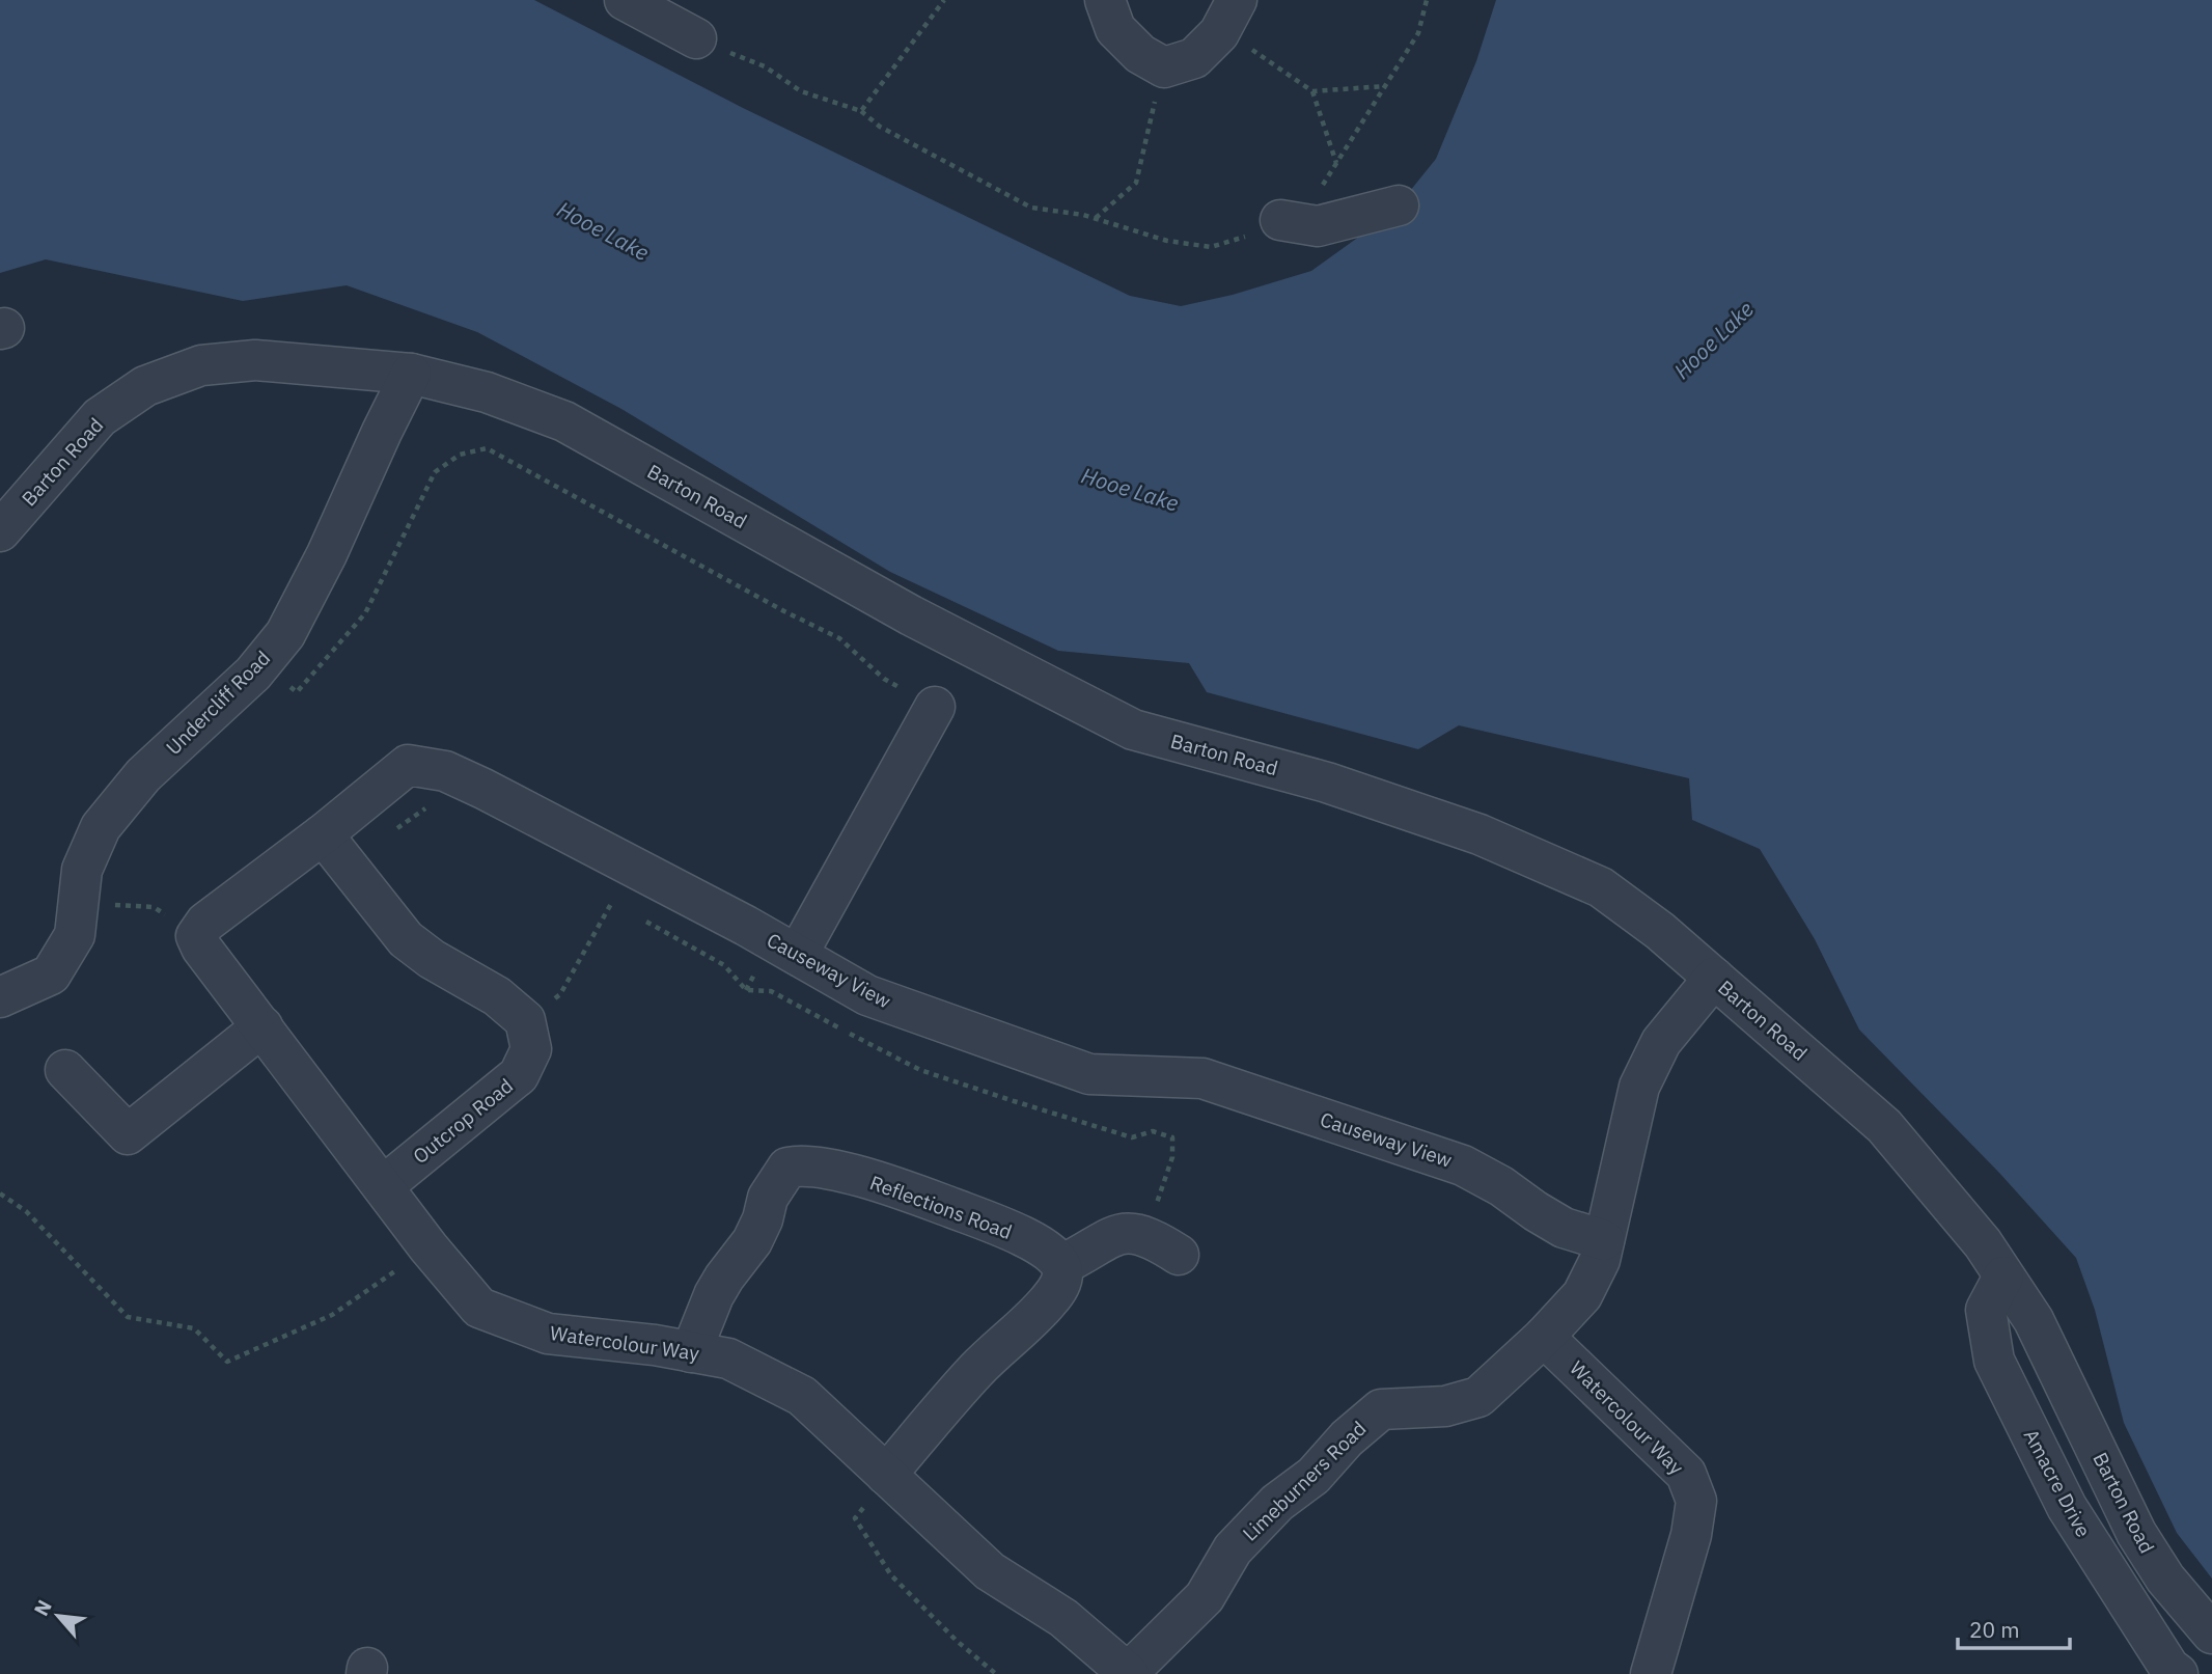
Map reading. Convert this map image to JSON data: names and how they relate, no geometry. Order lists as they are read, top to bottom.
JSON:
{
  "streets": {
    "street": [
      "Barton Road",
      "Undercliff Road",
      "Causeway View",
      "Outcrop Road",
      "Reflections Road",
      "Watercolour Way",
      "Limeburners Road",
      "Amacre Drive"
    ]
  },
  "crossings": [
    ["Barton Road", "Undercliff Road"],
    ["Barton Road", "Limeburners Road"],
    ["Barton Road", "Amacre Drive"],
    ["Causeway View", "Watercolour Way"],
    ["Causeway View", "Limeburners Road"],
    ["Outcrop Road", "Watercolour Way"],
    ["Reflections Road", "Watercolour Way"],
    ["Watercolour Way", "Limeburners Road"]
  ],
  "water": ["Hooe Lake"],
  "scale_bar": "20 m",
  "north": "top left"
}
